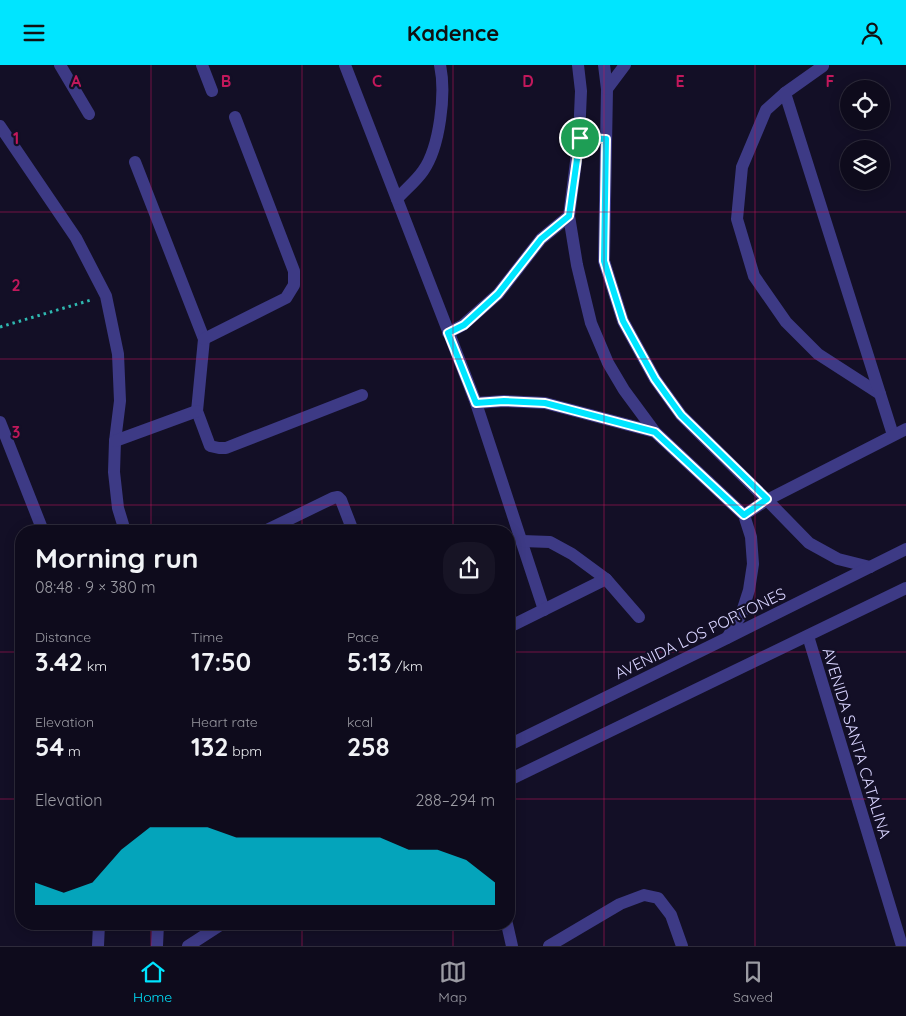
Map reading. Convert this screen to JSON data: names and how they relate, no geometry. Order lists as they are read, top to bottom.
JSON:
{
  "streets": {
    "street": ["AVENIDA LOS PORTONES", "AVENIDA SANTA CATALINA"]
  },
  "page": {
    "header": "Kadence",
    "heading": ["Morning run", "08:48 · 9 × 380 m"],
    "stats": [
      ["Distance", "3.42 km"],
      ["Time", "17:50"],
      ["Pace", "5:13 /km"],
      ["Elevation", "54 m"],
      ["Heart rate", "132 bpm"],
      ["kcal", "258"]
    ],
    "chart": ["Elevation", "288–294 m"],
    "tabs": ["Home", "Map", "Saved"]
  },
  "grid": {
    "columns": [
      "A",
      "B",
      "C",
      "D",
      "E",
      "F"
    ],
    "rows": ["1", "2", "3"]
  }
}
